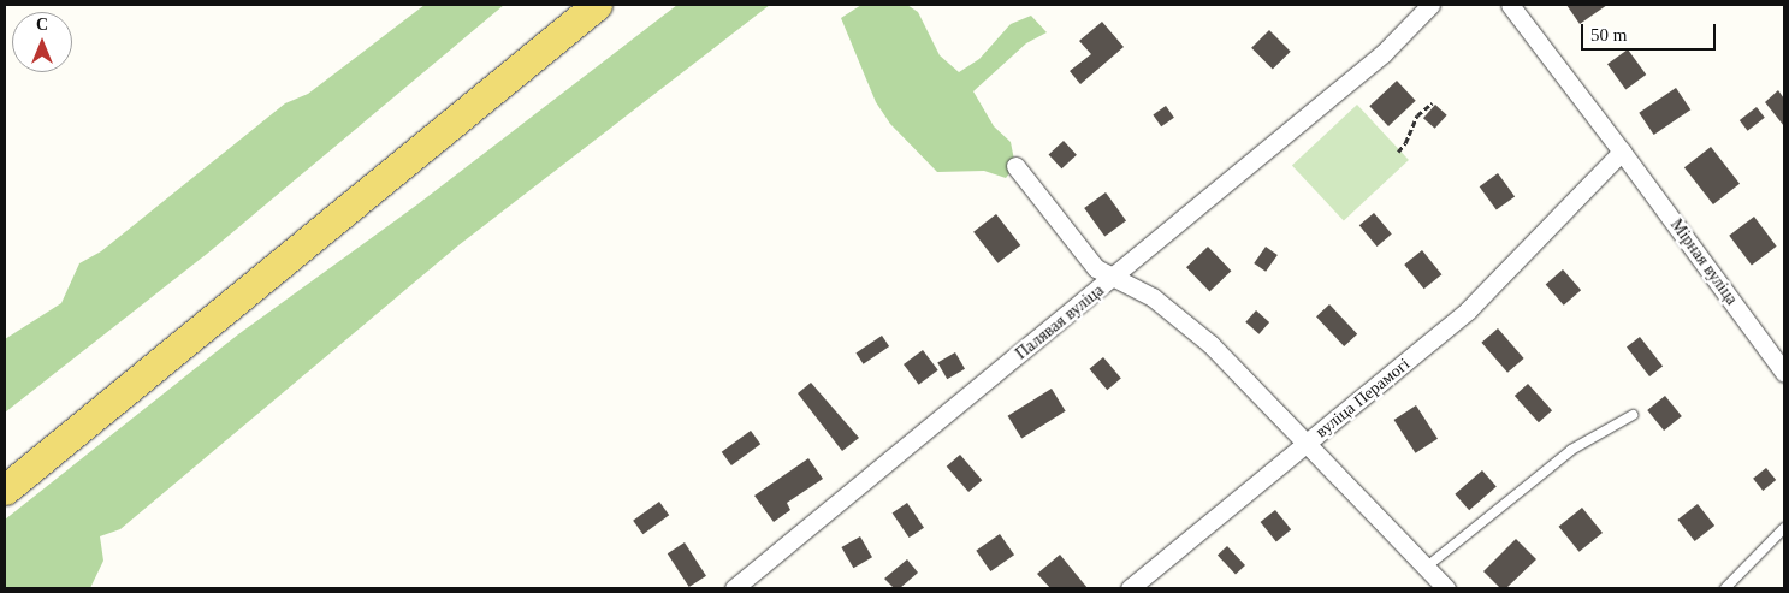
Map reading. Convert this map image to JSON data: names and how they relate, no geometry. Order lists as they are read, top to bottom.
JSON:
{
  "streets": {
    "street": ["Мірная вуліца", "Палявая вуліца", "вуліца Перамогі"]
  },
  "crossings": [
    ["Мірная вуліца", "вуліца Перамогі"]
  ],
  "scale_bar": "50 m",
  "north": "top"
}
